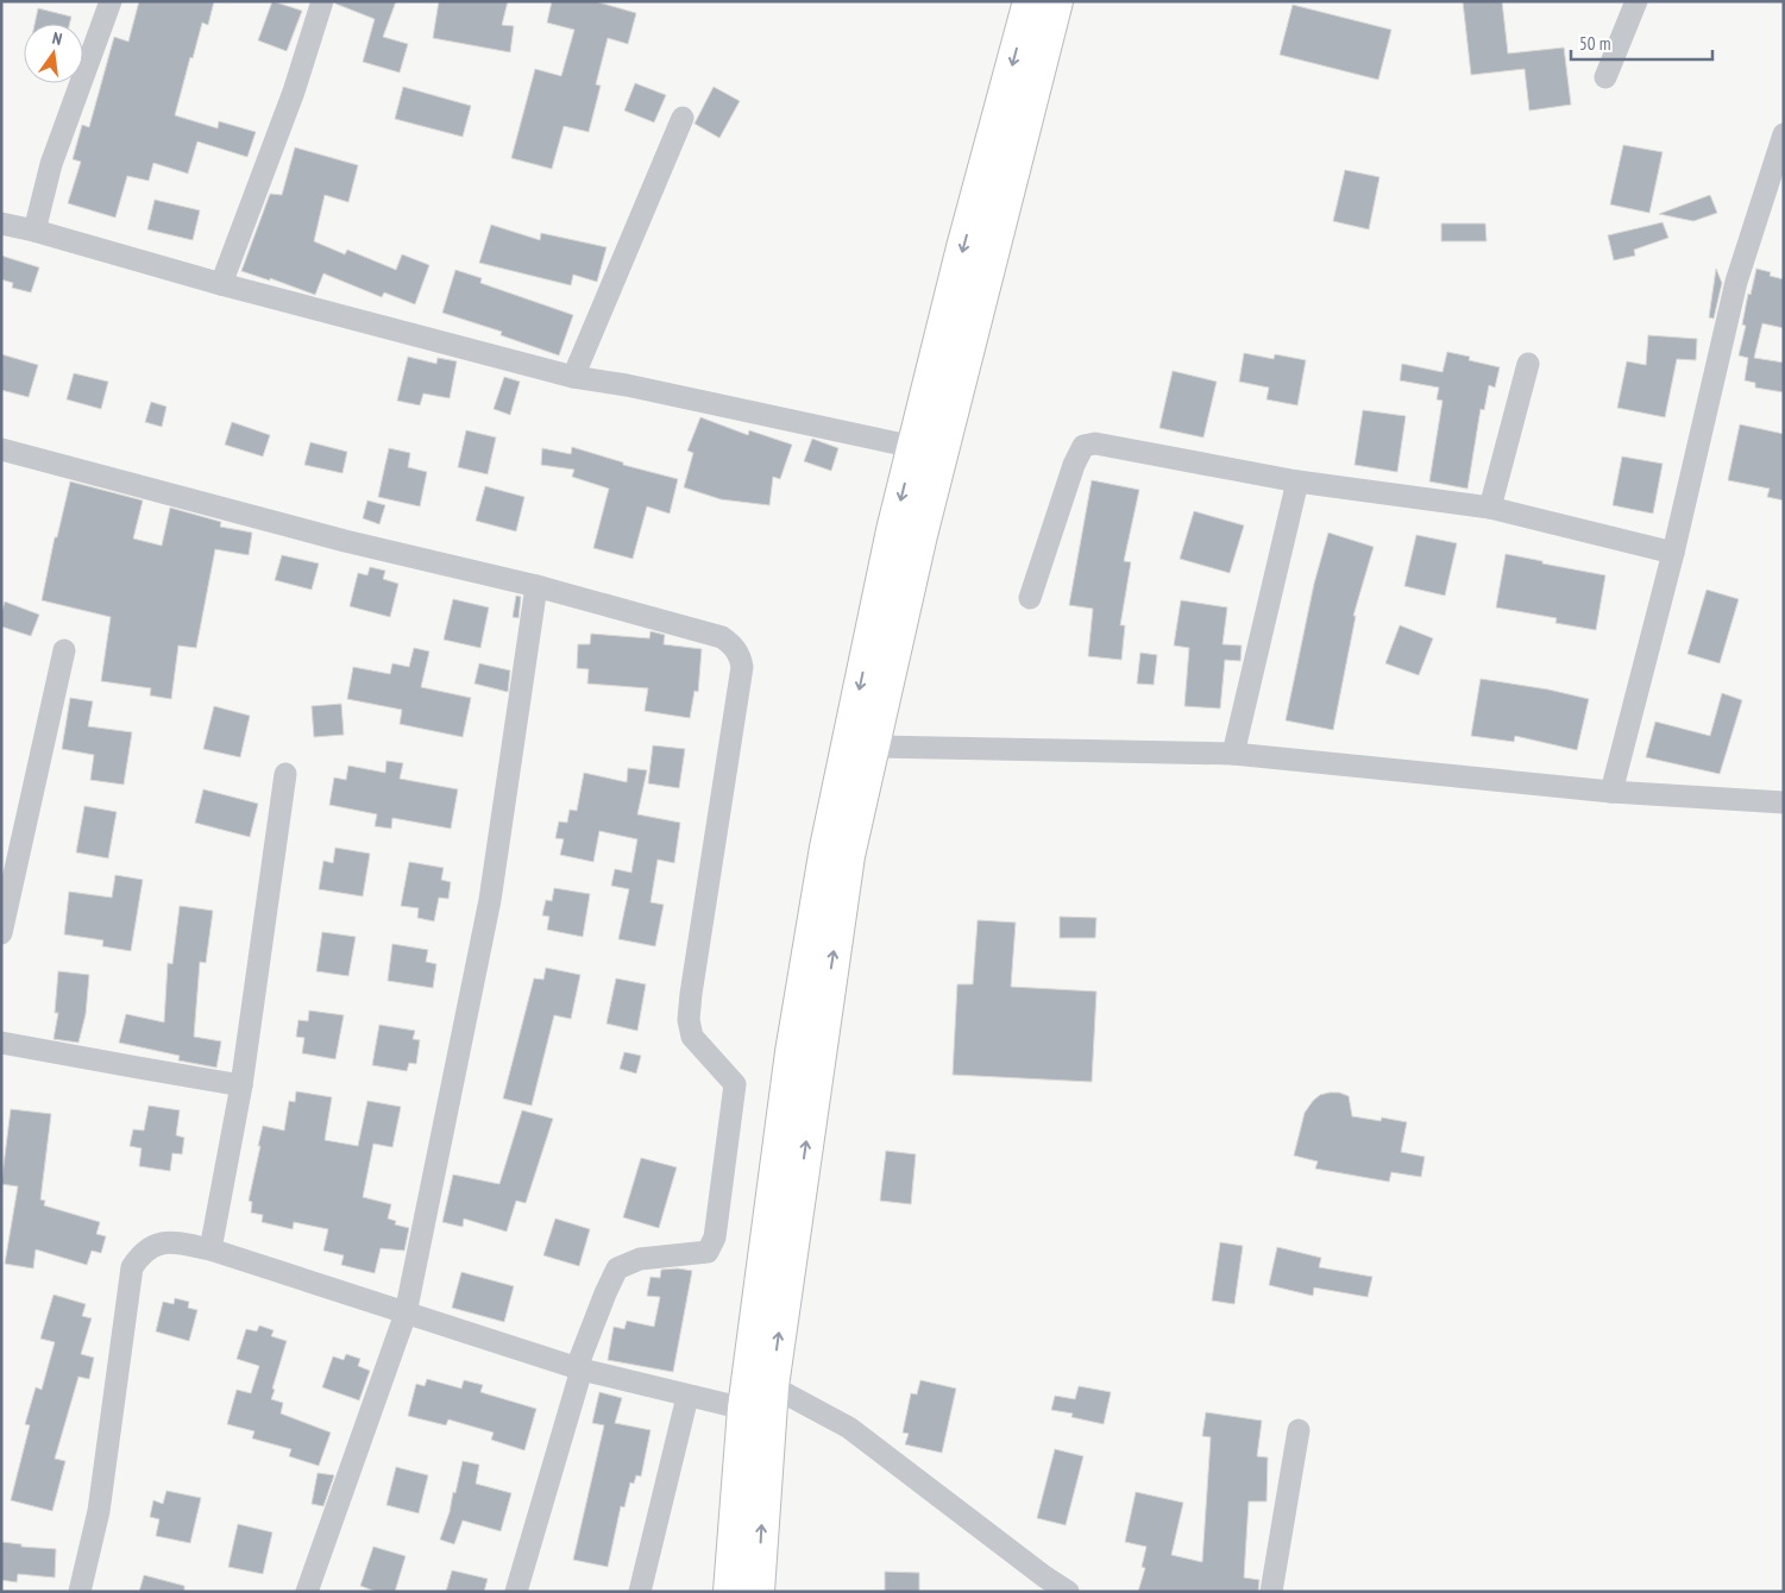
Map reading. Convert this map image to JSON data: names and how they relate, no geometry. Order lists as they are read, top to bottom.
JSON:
{
  "scale_bar": "50 m",
  "north": "top"
}
